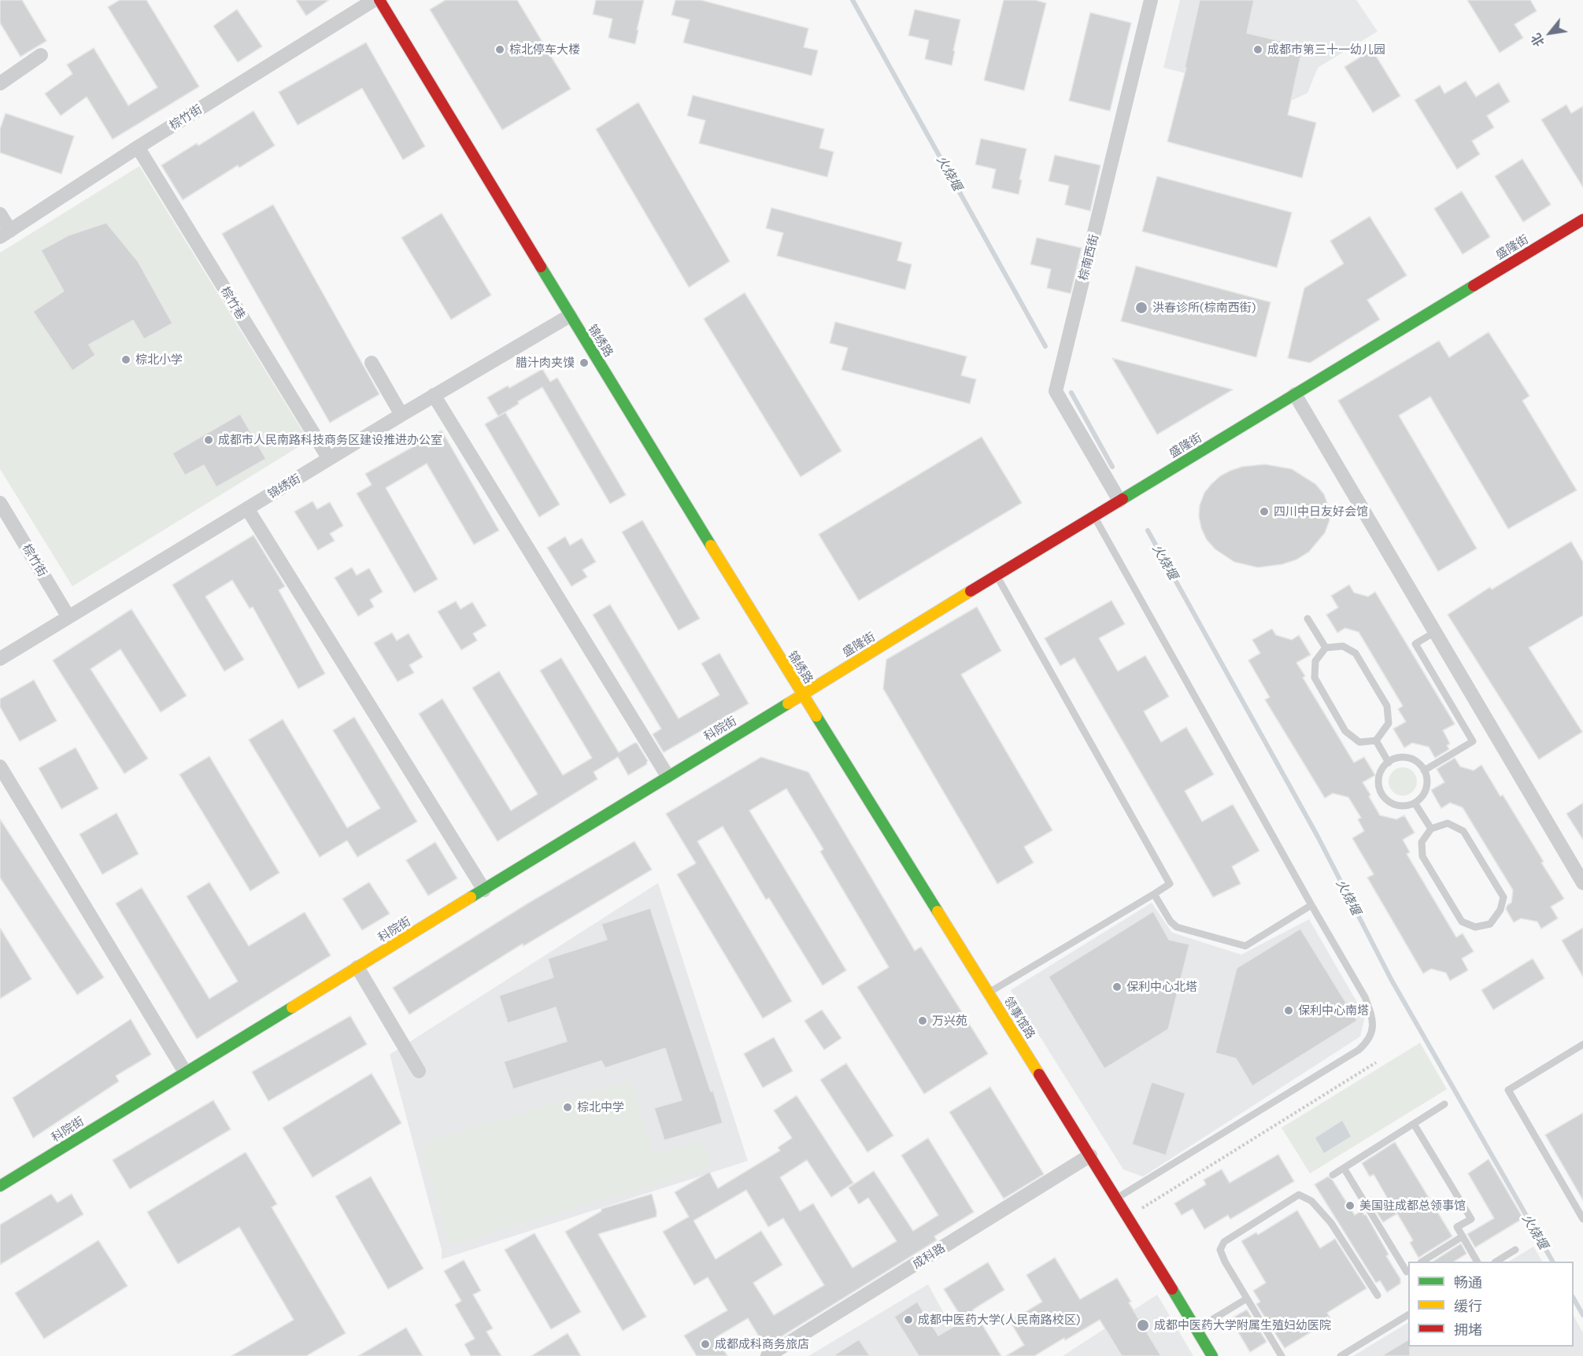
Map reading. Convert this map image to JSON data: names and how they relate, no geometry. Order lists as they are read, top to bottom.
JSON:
{
  "streets": {
    "street": [
      "棕竹街",
      "盛隆街",
      "棕南西街",
      "棕竹巷",
      "锦绣路",
      "锦绣街",
      "科院街",
      "领事馆路",
      "成科路"
    ]
  },
  "crossings": [
    ["棕竹街", "棕竹巷"],
    ["棕竹街", "锦绣街"],
    ["盛隆街", "棕南西街"],
    ["盛隆街", "锦绣路"],
    ["盛隆街", "科院街"],
    ["盛隆街", "领事馆路"],
    ["棕竹巷", "锦绣街"],
    ["锦绣路", "锦绣街"],
    ["锦绣路", "科院街"],
    ["锦绣路", "领事馆路"],
    ["科院街", "领事馆路"],
    ["领事馆路", "成科路"]
  ],
  "water": ["火烧堰"],
  "places": [
    "棕北停车大楼",
    "成都市第三十一幼儿园",
    "洪春诊所(棕南西街)",
    "棕北小学",
    "腊汁肉夹馍",
    "成都市人民南路科技商务区建设推进办公室",
    "四川中日友好会馆",
    "保利中心北塔",
    "保利中心南塔",
    "万兴苑",
    "棕北中学",
    "美国驻成都总领事馆",
    "成都中医药大学(人民南路校区)",
    "成都中医药大学附属生殖妇幼医院",
    "成都成科商务旅店"
  ],
  "legend": ["畅通", "缓行", "拥堵"],
  "north": "bottom left"
}
